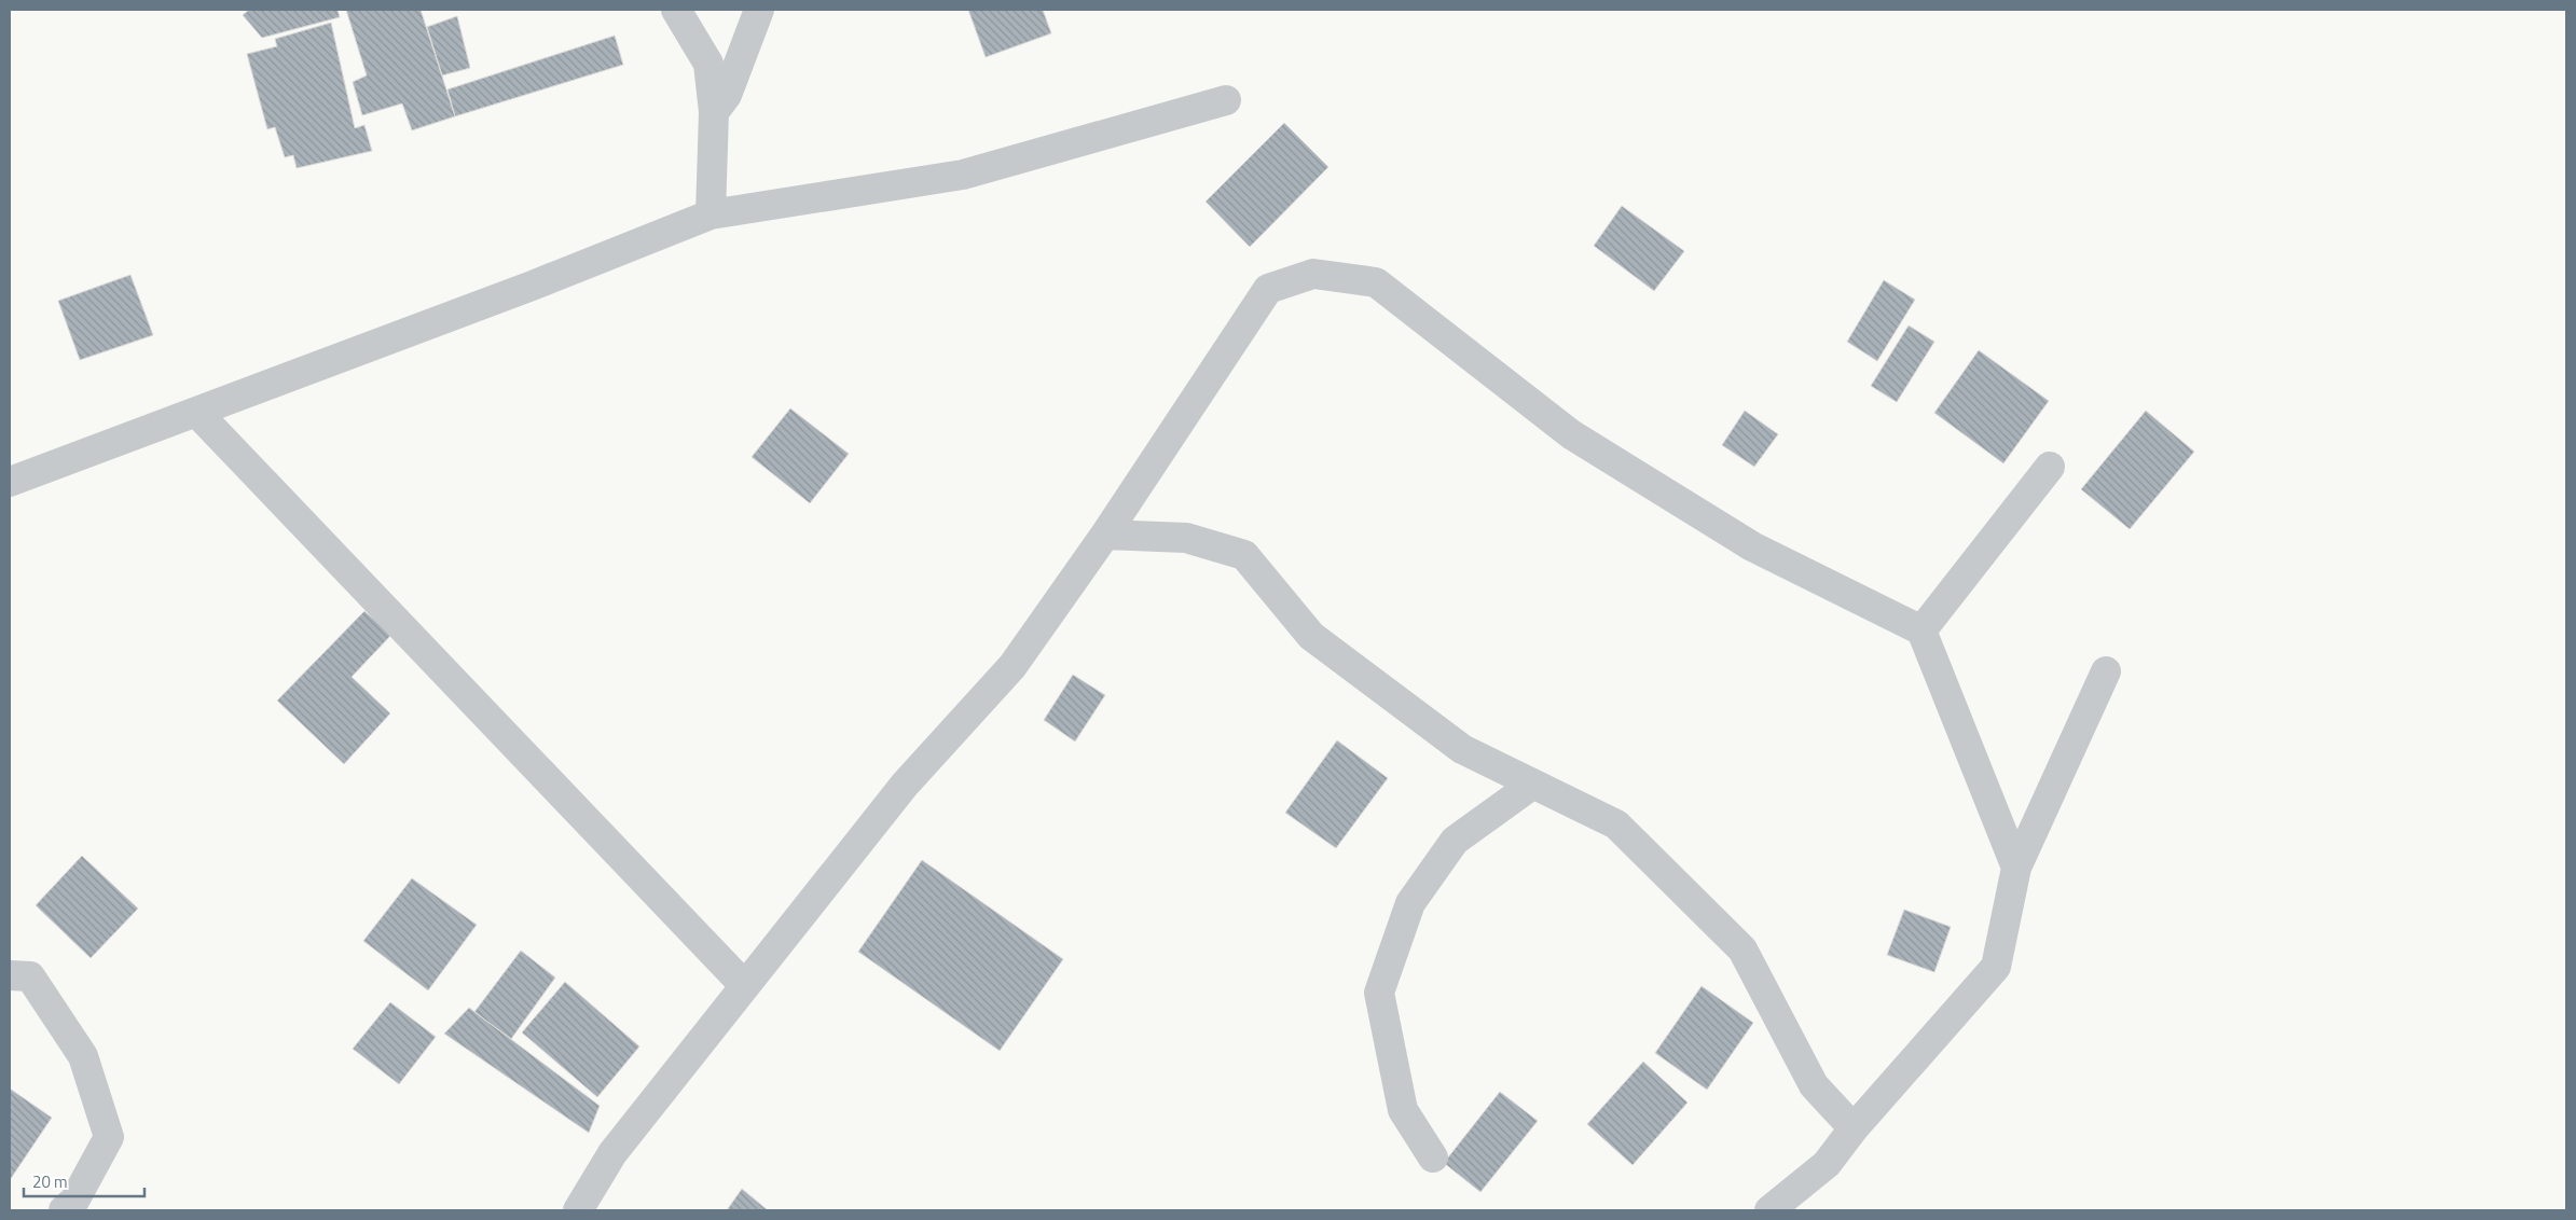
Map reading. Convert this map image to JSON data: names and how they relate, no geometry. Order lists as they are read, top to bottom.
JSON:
{
  "scale_bar": "20 m"
}
